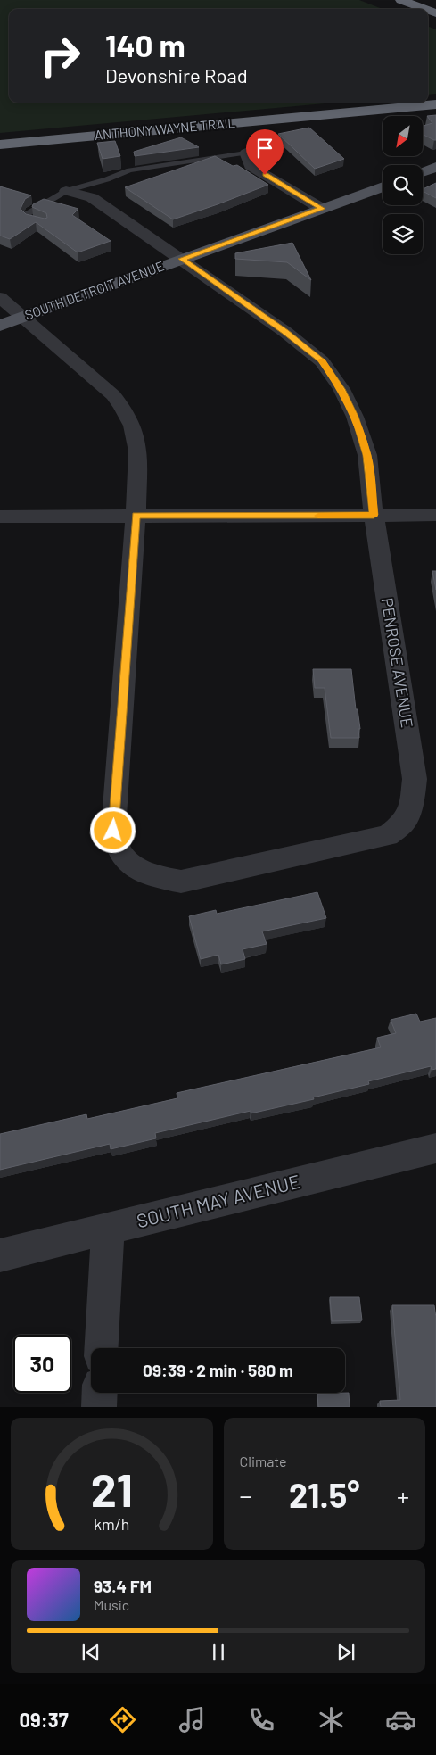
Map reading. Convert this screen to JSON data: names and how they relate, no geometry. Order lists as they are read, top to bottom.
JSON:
{
  "streets": {
    "highway": ["ANTHONY WAYNE TRAIL"],
    "main road": ["SOUTH DETROIT AVENUE"],
    "street": ["PENROSE AVENUE", "SOUTH MAY AVENUE"]
  },
  "crossings": [
    ["SOUTH DETROIT AVENUE", "PENROSE AVENUE"]
  ],
  "north": "bottom left",
  "page": {
    "turn": ["140 m", "Devonshire Road"],
    "limit": "30",
    "trip": "09:39 · 2 min · 580 m",
    "tile": "Climate",
    "heat": ["−", "21.5°", "+"],
    "song": ["93.4 FM", "Music"],
    "tabs": "09:37",
    "gauge": ["21", "km/h"]
  }
}
